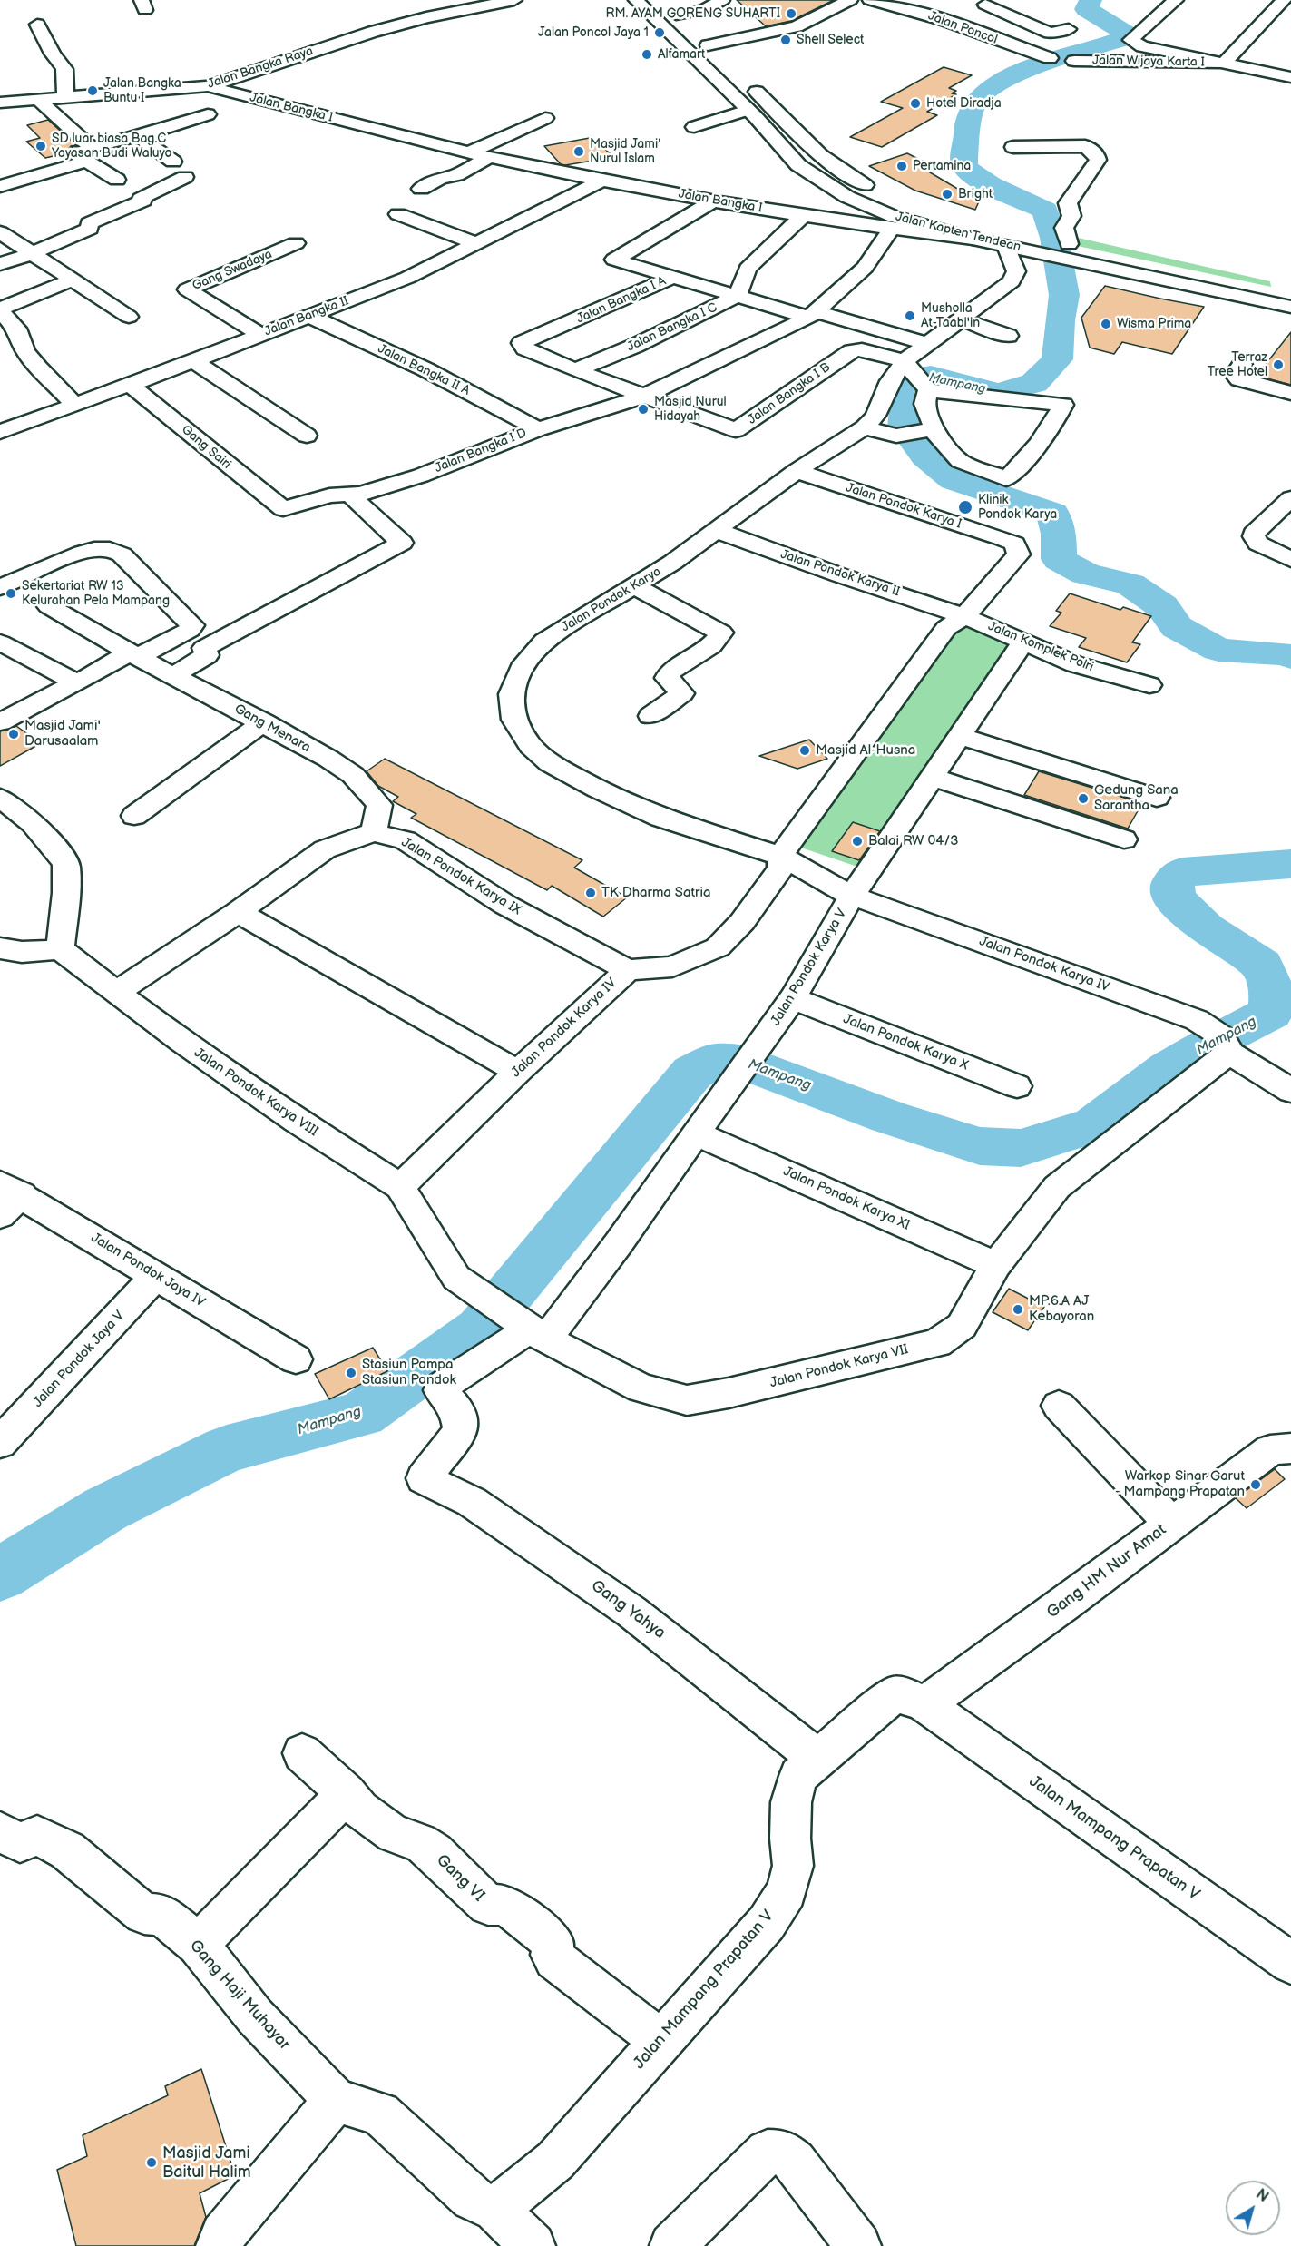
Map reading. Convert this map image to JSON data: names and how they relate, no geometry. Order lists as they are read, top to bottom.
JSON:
{
  "streets": {
    "street": [
      "Jalan Poncol",
      "Jalan Wijaya Karta I",
      "Jalan Bangka Raya",
      "Jalan Bangka I",
      "Jalan Kapten Tendean",
      "Gang Swadaya",
      "Jalan Bangka I A",
      "Jalan Bangka II",
      "Jalan Bangka I C",
      "Jalan Bangka II A",
      "Jalan Bangka I B",
      "Gang Sairi",
      "Jalan Bangka I D",
      "Jalan Pondok Karya I",
      "Jalan Pondok Karya II",
      "Jalan Pondok Karya",
      "Jalan Komplek Polri",
      "Gang Menara",
      "Jalan Pondok Karya IX",
      "Jalan Pondok Karya IV",
      "Jalan Pondok Karya V",
      "Jalan Pondok Karya X",
      "Jalan Pondok Karya VIII",
      "Jalan Pondok Karya XI",
      "Jalan Pondok Jaya IV",
      "Jalan Pondok Jaya V",
      "Jalan Pondok Karya VII",
      "Gang HM Nur Amat",
      "Gang Yahya",
      "Jalan Mampang Prapatan V",
      "Gang VI",
      "Gang Haji Muhayar"
    ]
  },
  "crossings": [
    ["Jalan Bangka Raya", "Jalan Bangka I"],
    ["Jalan Bangka I", "Jalan Kapten Tendean"],
    ["Jalan Bangka I", "Jalan Bangka I A"],
    ["Jalan Bangka I", "Jalan Bangka II"],
    ["Jalan Bangka I", "Jalan Bangka I D"],
    ["Jalan Kapten Tendean", "Jalan Pondok Karya"],
    ["Gang Swadaya", "Jalan Bangka II"],
    ["Jalan Bangka I A", "Jalan Bangka I C"],
    ["Jalan Bangka II", "Jalan Bangka II A"],
    ["Jalan Bangka II", "Gang Sairi"],
    ["Jalan Bangka II A", "Jalan Bangka I D"],
    ["Jalan Bangka I B", "Jalan Bangka I D"],
    ["Jalan Bangka I B", "Jalan Pondok Karya"],
    ["Gang Sairi", "Jalan Bangka I D"],
    ["Jalan Pondok Karya I", "Jalan Pondok Karya II"],
    ["Jalan Pondok Karya I", "Jalan Pondok Karya"],
    ["Jalan Pondok Karya I", "Jalan Komplek Polri"],
    ["Jalan Pondok Karya I", "Jalan Pondok Karya IV"],
    ["Jalan Pondok Karya II", "Jalan Pondok Karya"],
    ["Jalan Pondok Karya II", "Jalan Komplek Polri"],
    ["Jalan Pondok Karya II", "Jalan Pondok Karya IV"],
    ["Jalan Pondok Karya", "Jalan Pondok Karya IV"],
    ["Jalan Pondok Karya", "Jalan Pondok Karya V"],
    ["Jalan Komplek Polri", "Jalan Pondok Karya IV"],
    ["Jalan Komplek Polri", "Jalan Pondok Karya V"],
    ["Gang Menara", "Jalan Pondok Karya IX"],
    ["Jalan Pondok Karya IX", "Jalan Pondok Karya IV"],
    ["Jalan Pondok Karya IV", "Jalan Pondok Karya V"],
    ["Jalan Pondok Karya IV", "Jalan Pondok Karya VIII"],
    ["Jalan Pondok Karya IV", "Jalan Pondok Karya VII"],
    ["Jalan Pondok Karya V", "Jalan Pondok Karya X"],
    ["Jalan Pondok Karya V", "Jalan Pondok Karya XI"],
    ["Jalan Pondok Karya V", "Jalan Pondok Karya VII"],
    ["Jalan Pondok Karya V", "Gang Yahya"],
    ["Jalan Pondok Karya VIII", "Jalan Pondok Karya VII"],
    ["Jalan Pondok Karya XI", "Jalan Pondok Karya VII"],
    ["Jalan Pondok Jaya IV", "Jalan Pondok Jaya V"],
    ["Jalan Pondok Karya VII", "Gang Yahya"],
    ["Gang HM Nur Amat", "Jalan Mampang Prapatan V"],
    ["Gang Yahya", "Jalan Mampang Prapatan V"],
    ["Jalan Mampang Prapatan V", "Gang VI"]
  ],
  "water": ["Mampang"],
  "places": [
    "RM. AYAM GORENG SUHARTI",
    "Jalan Poncol Jaya 1",
    "Shell Select",
    "Alfamart",
    "Jalan Bangka Buntu I",
    "Hotel Diradja",
    "SD luar biasa Bag.C Yayasan Budi Waluyo",
    "Masjid Jami' Nurul Islam",
    "Pertamina",
    "Bright",
    "Musholla At-Taabi'in",
    "Wisma Prima",
    "Terraz Tree Hotel",
    "Masjid Nurul Hidayah",
    "Klinik Pondok Karya",
    "Sekertariat RW 13 Kelurahan Pela Mampang",
    "Masjid Jami' Darusaalam",
    "Masjid Al-Husna",
    "Gedung Sana Sarantha",
    "Balai RW 04/3",
    "TK Dharma Satria",
    "MP.6.A AJ Kebayoran",
    "Stasiun Pompa Stasiun Pondok",
    "Warkop Sinar Garut - Mampang Prapatan",
    "Masjid Jami Baitul Halim"
  ],
  "north": "top right"
}
